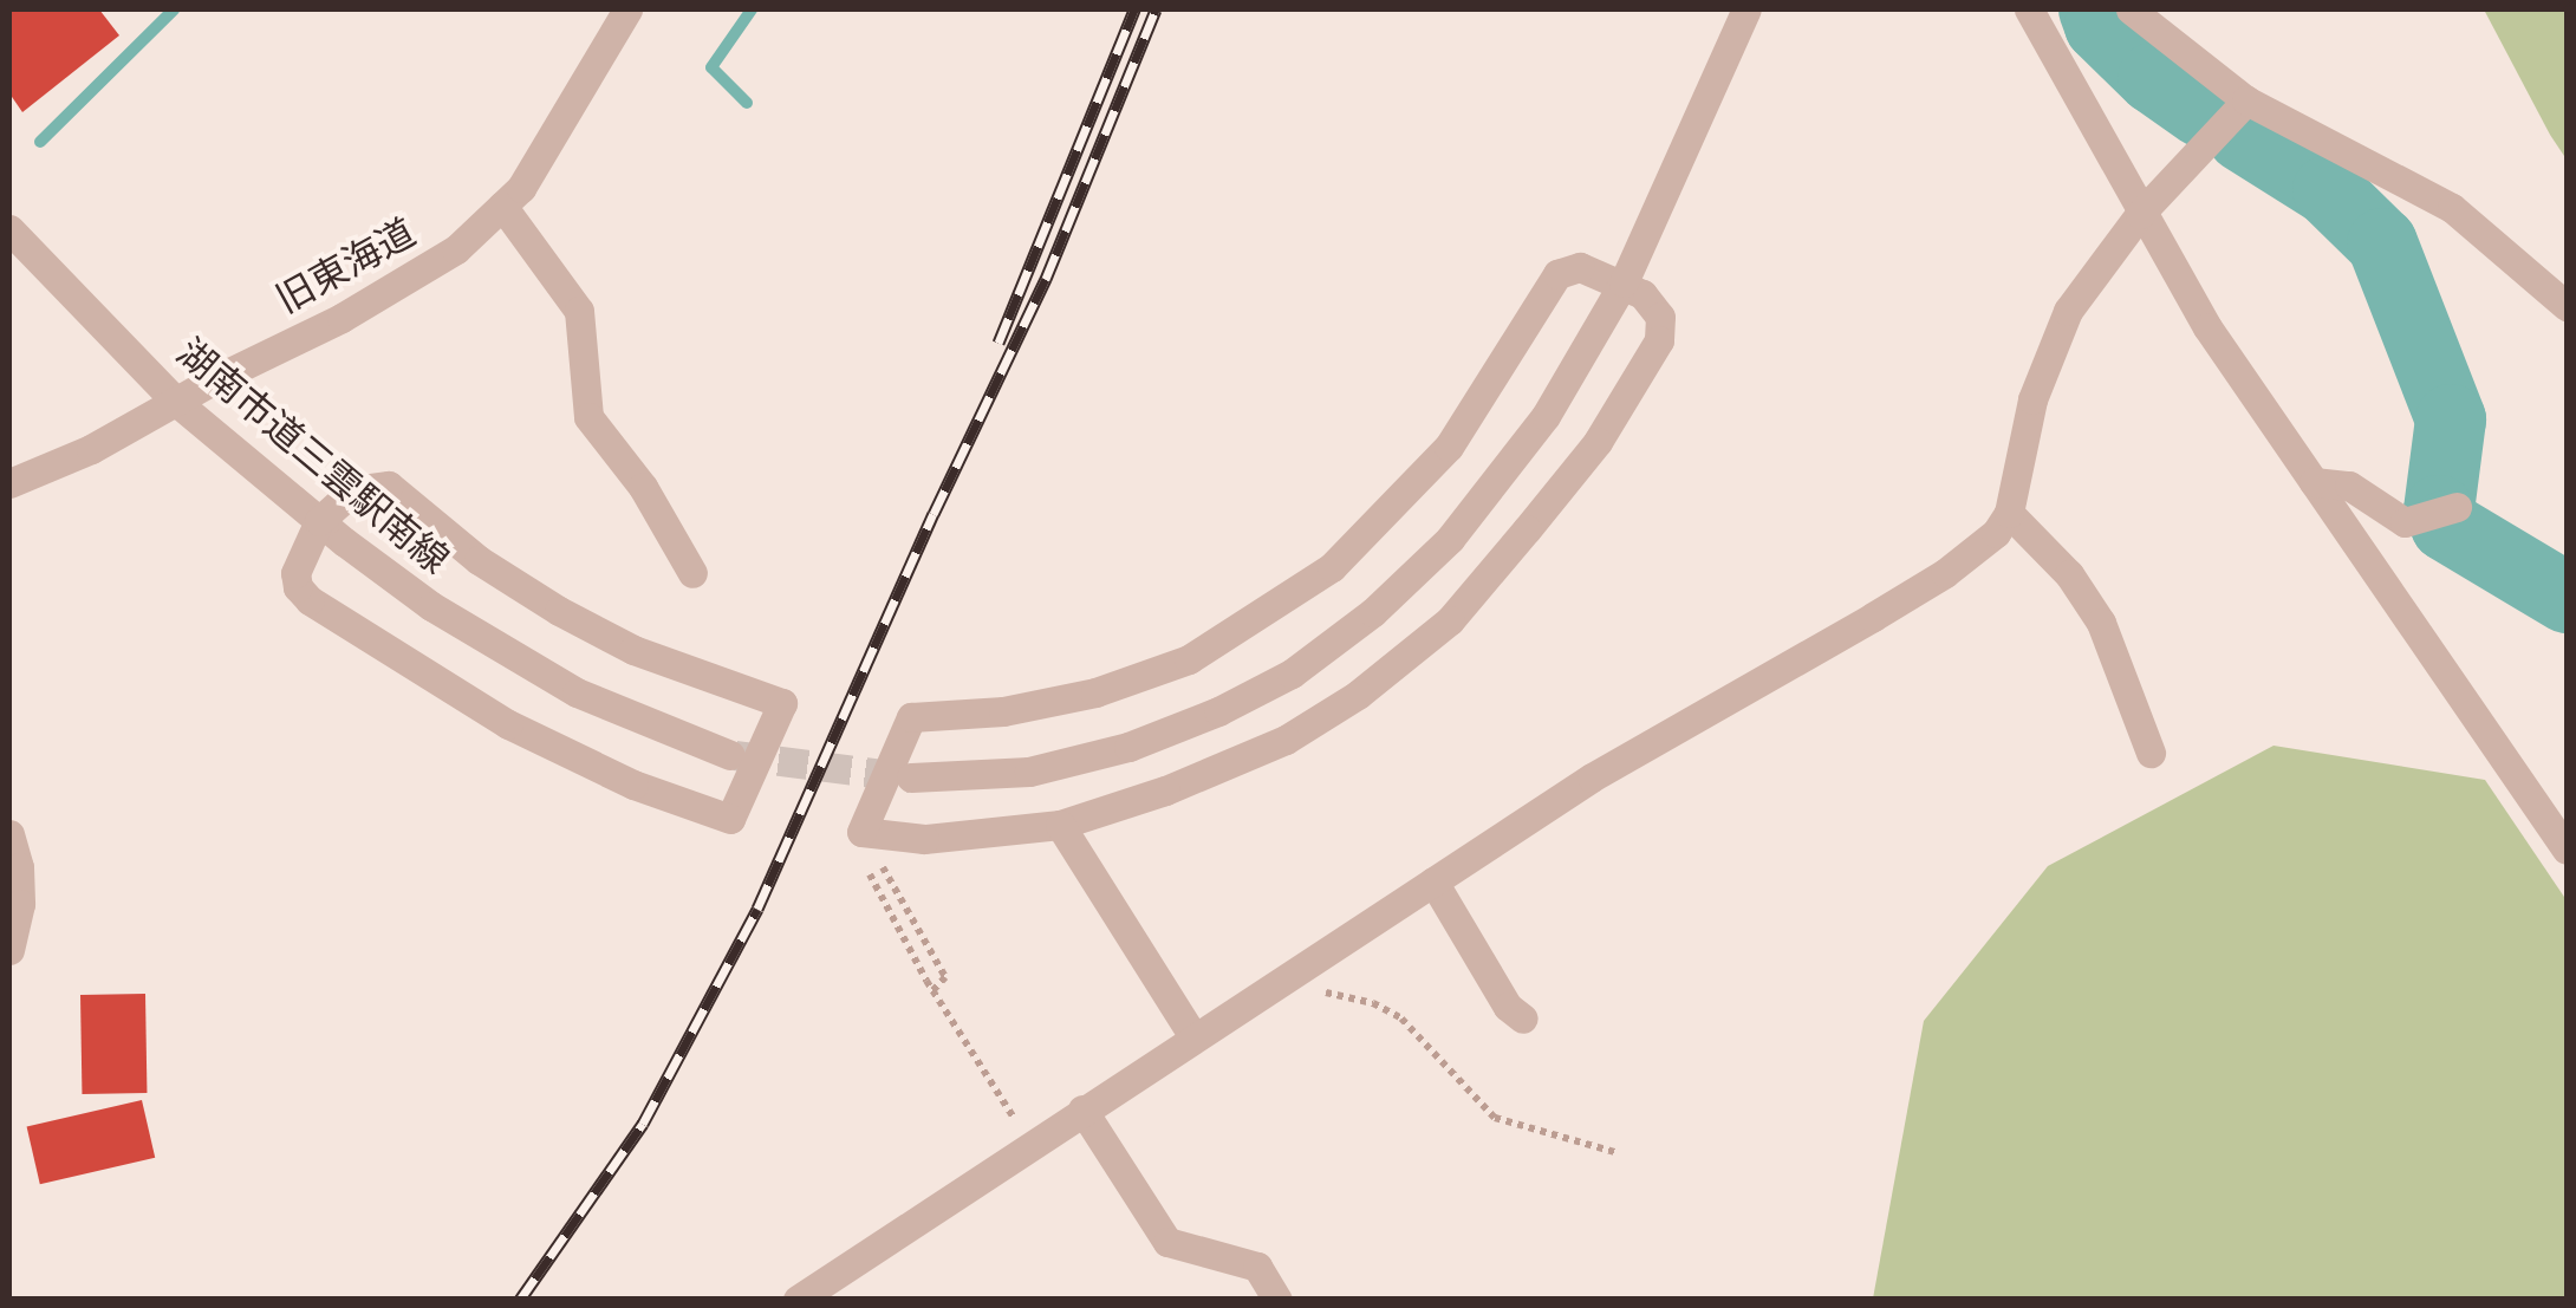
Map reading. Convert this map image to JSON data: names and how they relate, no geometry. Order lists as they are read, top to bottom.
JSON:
{
  "streets": {
    "street": ["旧東海道", "湖南市道三雲駅南線"]
  },
  "crossings": [
    ["旧東海道", "湖南市道三雲駅南線"]
  ]
}
